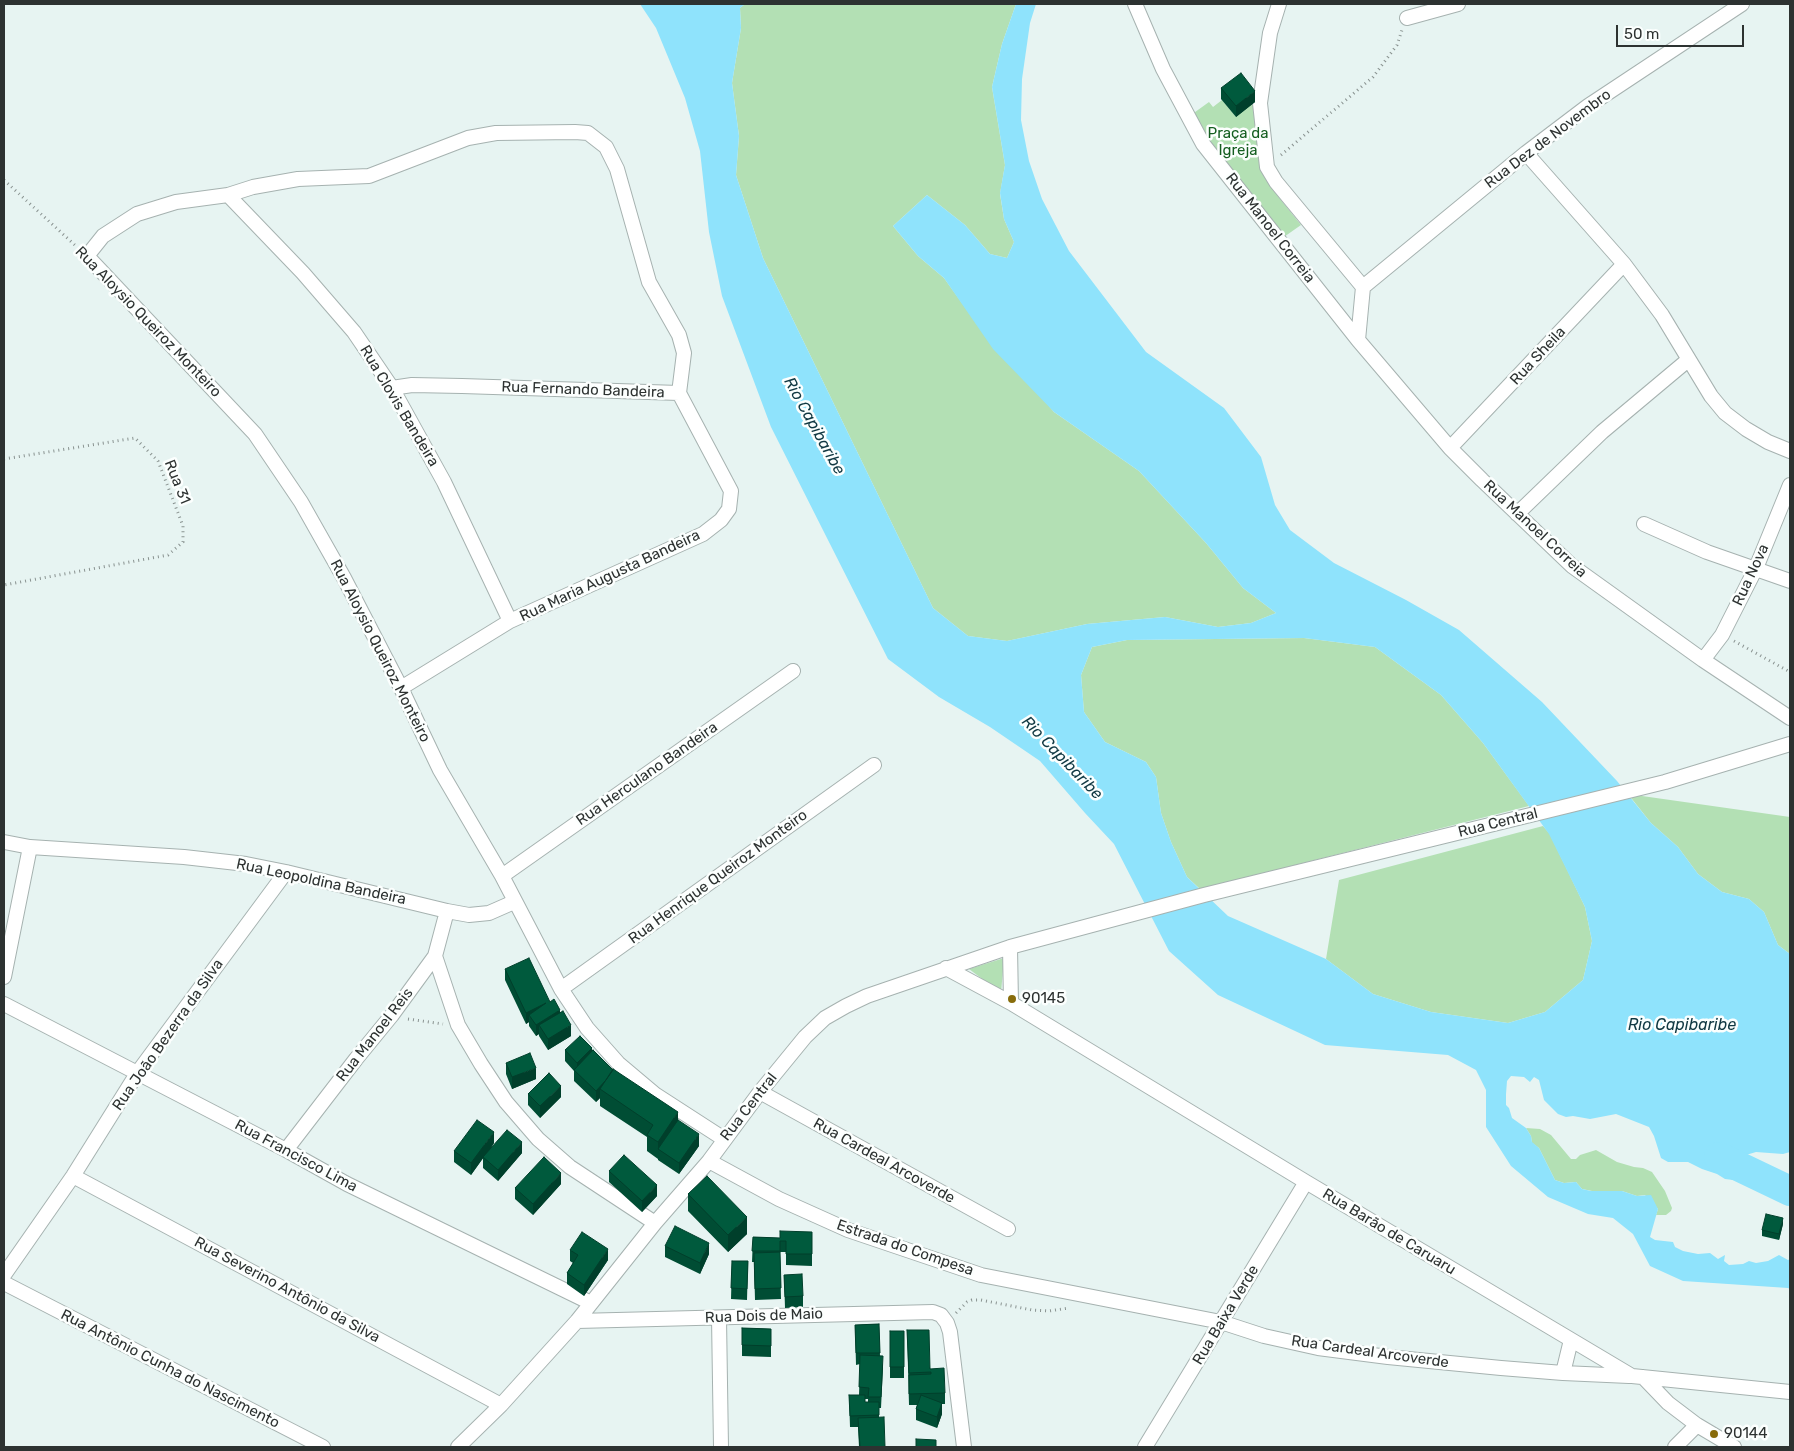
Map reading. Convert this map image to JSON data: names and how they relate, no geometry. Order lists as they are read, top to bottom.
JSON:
{
  "streets": {
    "street": [
      "Rua Dez de Novembro",
      "Rua Manoel Correia",
      "Rua Aloysio Queiroz Monteiro",
      "Rua Sheila",
      "Rua Fernando Bandeira",
      "Rua Clovis Bandeira",
      "Rua Nova",
      "Rua Maria Augusta Bandeira",
      "Rua Herculano Bandeira",
      "Rua Central",
      "Rua Henrique Queiroz Monteiro",
      "Rua Leopoldina Bandeira",
      "Rua João Bezerra da Silva",
      "Rua Manoel Reis",
      "Rua Francisco Lima",
      "Rua Cardeal Arcoverde",
      "Rua Barão de Caruaru",
      "Estrada do Compesa",
      "Rua Severino Antônio da Silva",
      "Rua Baixa Verde",
      "Rua Dois de Maio",
      "Rua Antônio Cunha do Nascimento"
    ],
    "path": ["Rua 31"]
  },
  "crossings": [
    ["Rua Manoel Correia", "Rua Sheila"],
    ["Rua Manoel Correia", "Rua Nova"],
    ["Rua Aloysio Queiroz Monteiro", "Rua Maria Augusta Bandeira"],
    ["Rua Aloysio Queiroz Monteiro", "Rua Herculano Bandeira"],
    ["Rua Aloysio Queiroz Monteiro", "Rua Central"],
    ["Rua Aloysio Queiroz Monteiro", "Rua Henrique Queiroz Monteiro"],
    ["Rua Aloysio Queiroz Monteiro", "Rua Leopoldina Bandeira"],
    ["Rua Fernando Bandeira", "Rua Clovis Bandeira"],
    ["Rua Fernando Bandeira", "Rua Maria Augusta Bandeira"],
    ["Rua Clovis Bandeira", "Rua Maria Augusta Bandeira"],
    ["Rua Central", "Rua Francisco Lima"],
    ["Rua Central", "Rua Cardeal Arcoverde"],
    ["Rua Central", "Rua Barão de Caruaru"],
    ["Rua Central", "Estrada do Compesa"],
    ["Rua Central", "Rua Severino Antônio da Silva"],
    ["Rua Central", "Rua Dois de Maio"],
    ["Rua Leopoldina Bandeira", "Rua João Bezerra da Silva"],
    ["Rua Leopoldina Bandeira", "Rua Manoel Reis"],
    ["Rua João Bezerra da Silva", "Rua Francisco Lima"],
    ["Rua João Bezerra da Silva", "Rua Severino Antônio da Silva"],
    ["Rua Manoel Reis", "Rua Francisco Lima"],
    ["Rua Cardeal Arcoverde", "Rua Barão de Caruaru"],
    ["Rua Cardeal Arcoverde", "Estrada do Compesa"],
    ["Rua Cardeal Arcoverde", "Rua Baixa Verde"],
    ["Rua Barão de Caruaru", "Rua Baixa Verde"]
  ],
  "water": ["Rio Capibaribe"],
  "parks": ["Praça da Igreja"],
  "places": ["90145", "90144"],
  "scale_bar": "50 m"
}
